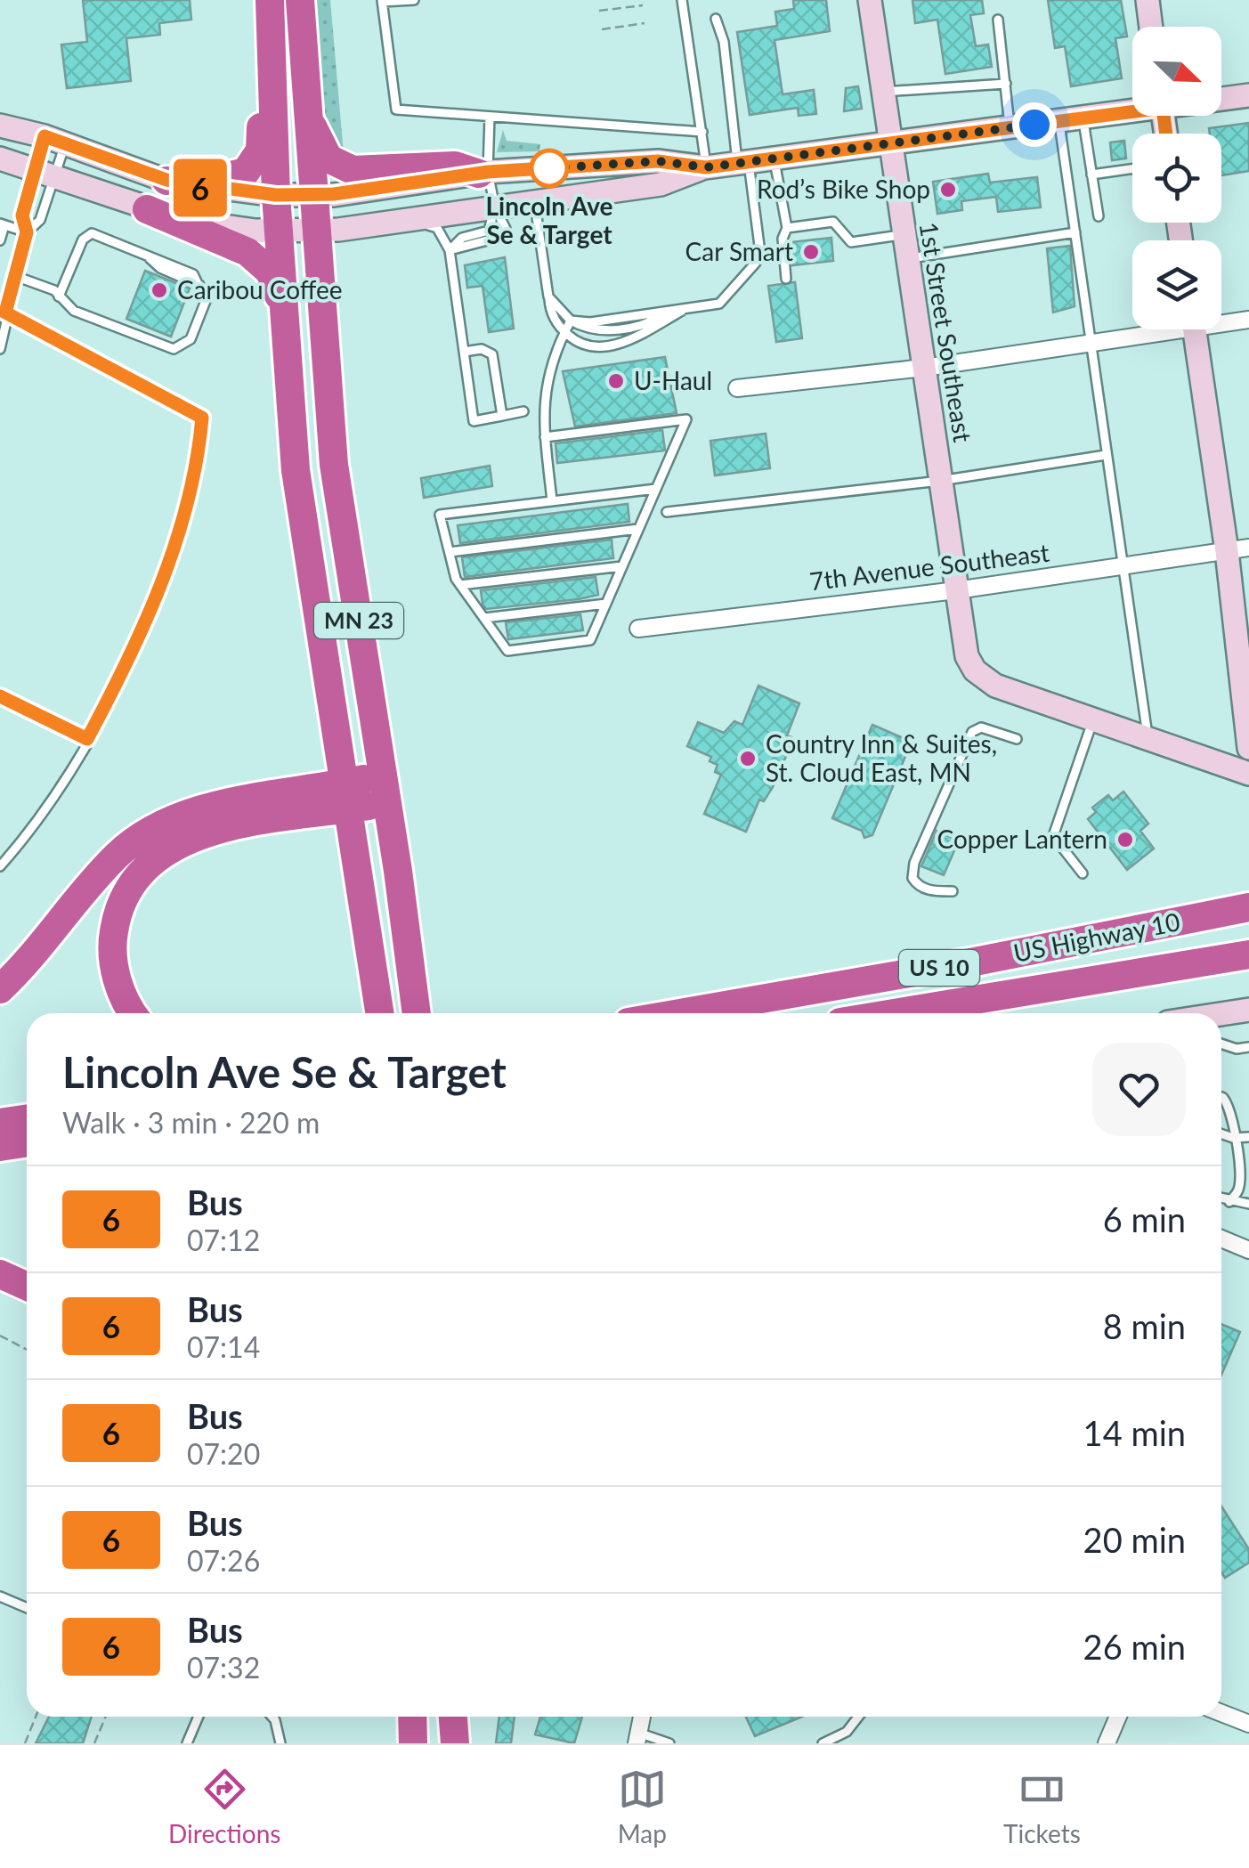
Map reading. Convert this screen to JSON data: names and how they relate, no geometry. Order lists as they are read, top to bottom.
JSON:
{
  "streets": {
    "highway": ["MN 23", "US Highway 10", "US 10"],
    "street": ["1st Street Southeast", "7th Avenue Southeast"]
  },
  "crossings": [
    ["1st Street Southeast", "7th Avenue Southeast"]
  ],
  "places": [
    "Lincoln Ave Se & Target",
    "Rod’s Bike Shop",
    "Car Smart",
    "Caribou Coffee",
    "U-Haul",
    "Country Inn & Suites, St. Cloud East, MN",
    "Copper Lantern"
  ],
  "lines": ["bus line 6"],
  "north": "bottom right",
  "page": {
    "on_map": "6",
    "heading": ["Lincoln Ave Se & Target", "Walk · 3 min · 220 m"],
    "list": [
      {
        "mark": "6",
        "name": "Bus",
        "note": "07:12",
        "value": "6 min"
      },
      {
        "mark": "6",
        "name": "Bus",
        "note": "07:14",
        "value": "8 min"
      },
      {
        "mark": "6",
        "name": "Bus",
        "note": "07:20",
        "value": "14 min"
      },
      {
        "mark": "6",
        "name": "Bus",
        "note": "07:26",
        "value": "20 min"
      },
      {
        "mark": "6",
        "name": "Bus",
        "note": "07:32",
        "value": "26 min"
      }
    ],
    "tabs": ["Directions", "Map", "Tickets"]
  }
}
